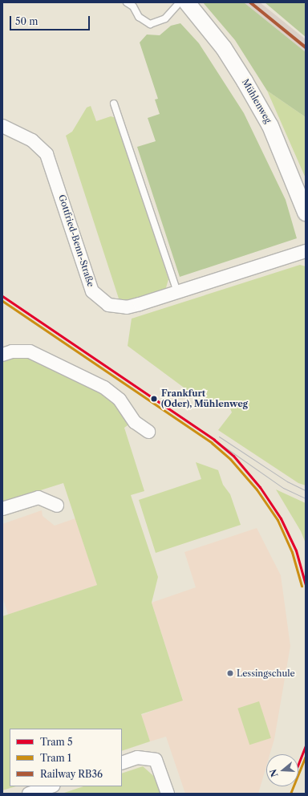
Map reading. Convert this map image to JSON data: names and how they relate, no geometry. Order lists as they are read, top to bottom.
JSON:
{
  "streets": {
    "street": ["Mühlenweg", "Gottfried-Benn-Straße"]
  },
  "places": ["Frankfurt (Oder), Mühlenweg", "Lessingschule"],
  "lines": ["rail line RB36", "tram line 5", "tram line 1"],
  "legend": ["Tram 5", "Tram 1", "Railway RB36"],
  "scale_bar": "50 m",
  "north": "left"
}
